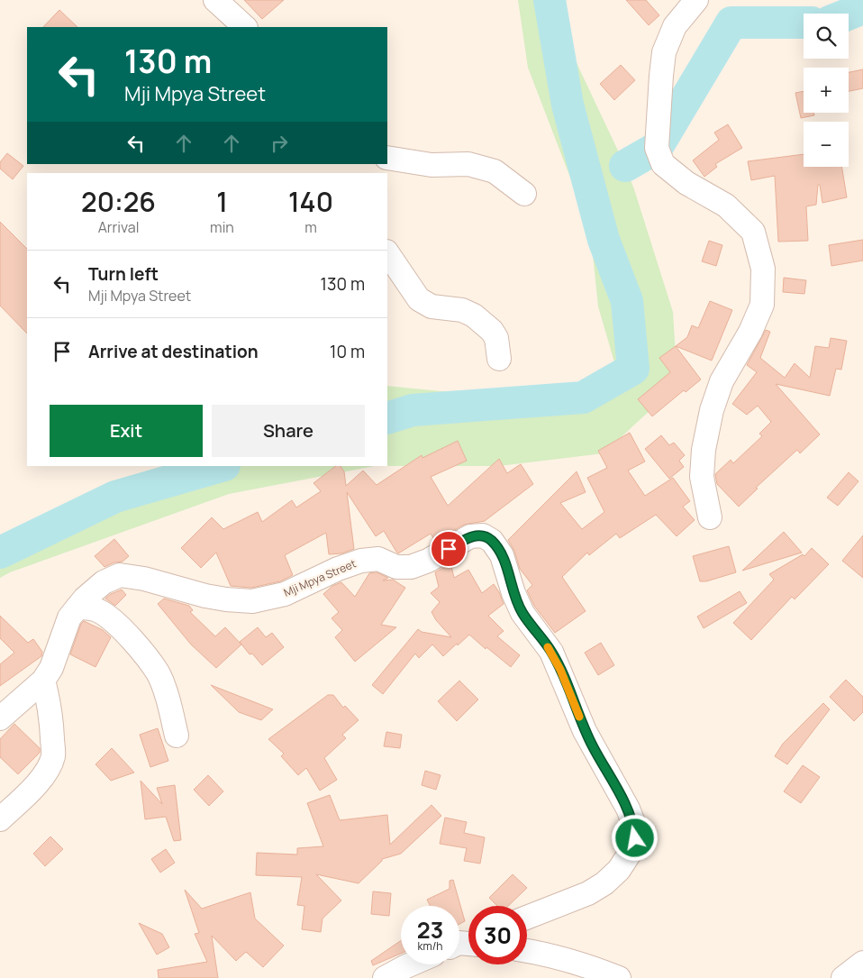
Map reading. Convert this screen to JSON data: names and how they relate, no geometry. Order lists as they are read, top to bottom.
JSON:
{
  "streets": {
    "street": ["Mji Mpya Street"]
  },
  "page": {
    "map_buttons": ["+", "−"],
    "turn": ["130 m", "Mji Mpya Street"],
    "eta": [
      "20:26",
      "Arrival",
      "1",
      "min",
      "140",
      "m"
    ],
    "list": [
      {
        "name": "Turn left",
        "note": "Mji Mpya Street",
        "value": "130 m"
      },
      {
        "name": "Arrive at destination",
        "value": "10 m"
      }
    ],
    "buttons": ["Exit", "Share"],
    "speed": "23 km/h",
    "limit": "30"
  }
}
